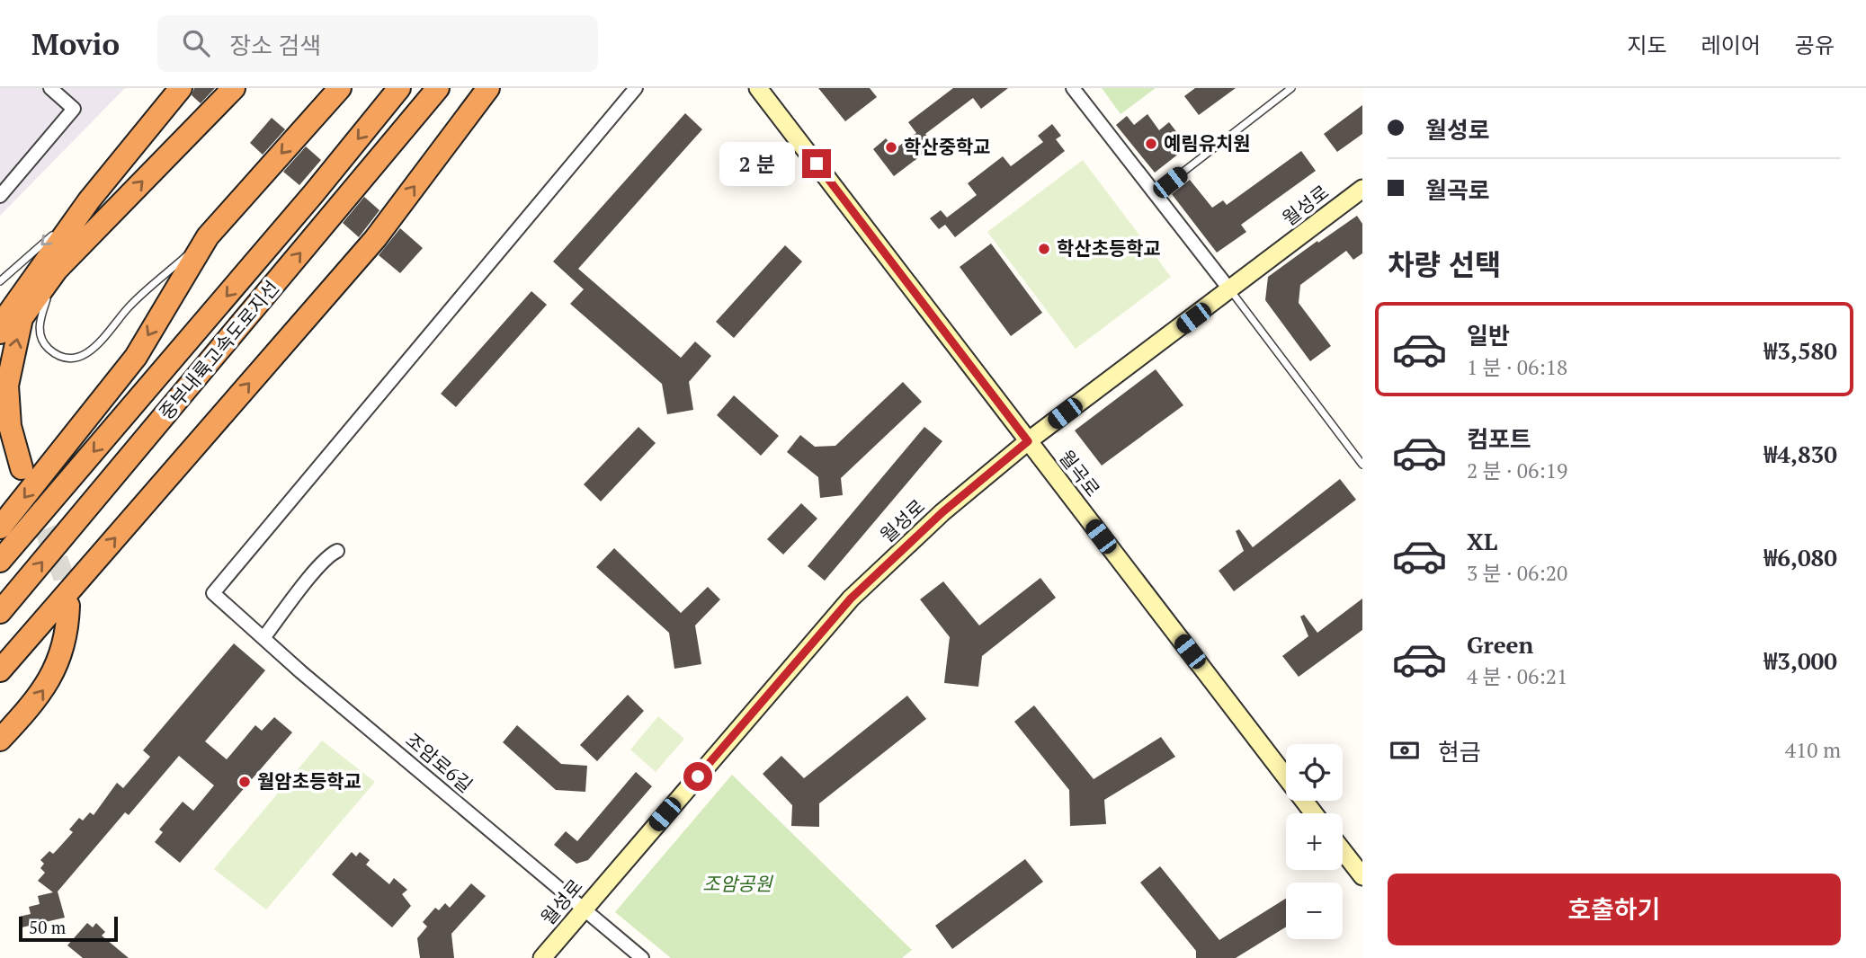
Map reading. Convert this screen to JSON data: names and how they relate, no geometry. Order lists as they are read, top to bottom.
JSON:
{
  "streets": {
    "highway": ["중부내륙고속도로지선"],
    "street": ["월성로", "월곡로", "조암로6길"]
  },
  "crossings": [
    ["월성로", "월곡로"],
    ["월성로", "조암로6길"]
  ],
  "parks": ["조암공원"],
  "places": [
    "예림유치원",
    "학산중학교",
    "학산초등학교",
    "월암초등학교"
  ],
  "scale_bar": "50 m",
  "page": {
    "header": "Movio",
    "search": "장소 검색",
    "nav": ["지도", "레이어", "공유"],
    "banner": ["월성로", "월곡로"],
    "bubble": "2 분",
    "heading": "차량 선택",
    "list": [
      {
        "name": "일반",
        "note": "1 분 · 06:18",
        "value": "₩3,580"
      },
      {
        "name": "컴포트",
        "note": "2 분 · 06:19",
        "value": "₩4,830"
      },
      {
        "name": "XL",
        "note": "3 분 · 06:20",
        "value": "₩6,080"
      },
      {
        "name": "Green",
        "note": "4 분 · 06:21",
        "value": "₩3,000"
      }
    ],
    "pay": ["현금", "410 m"],
    "map_buttons": ["+", "−"],
    "buttons": "호출하기",
    "scale": "50 m"
  }
}
